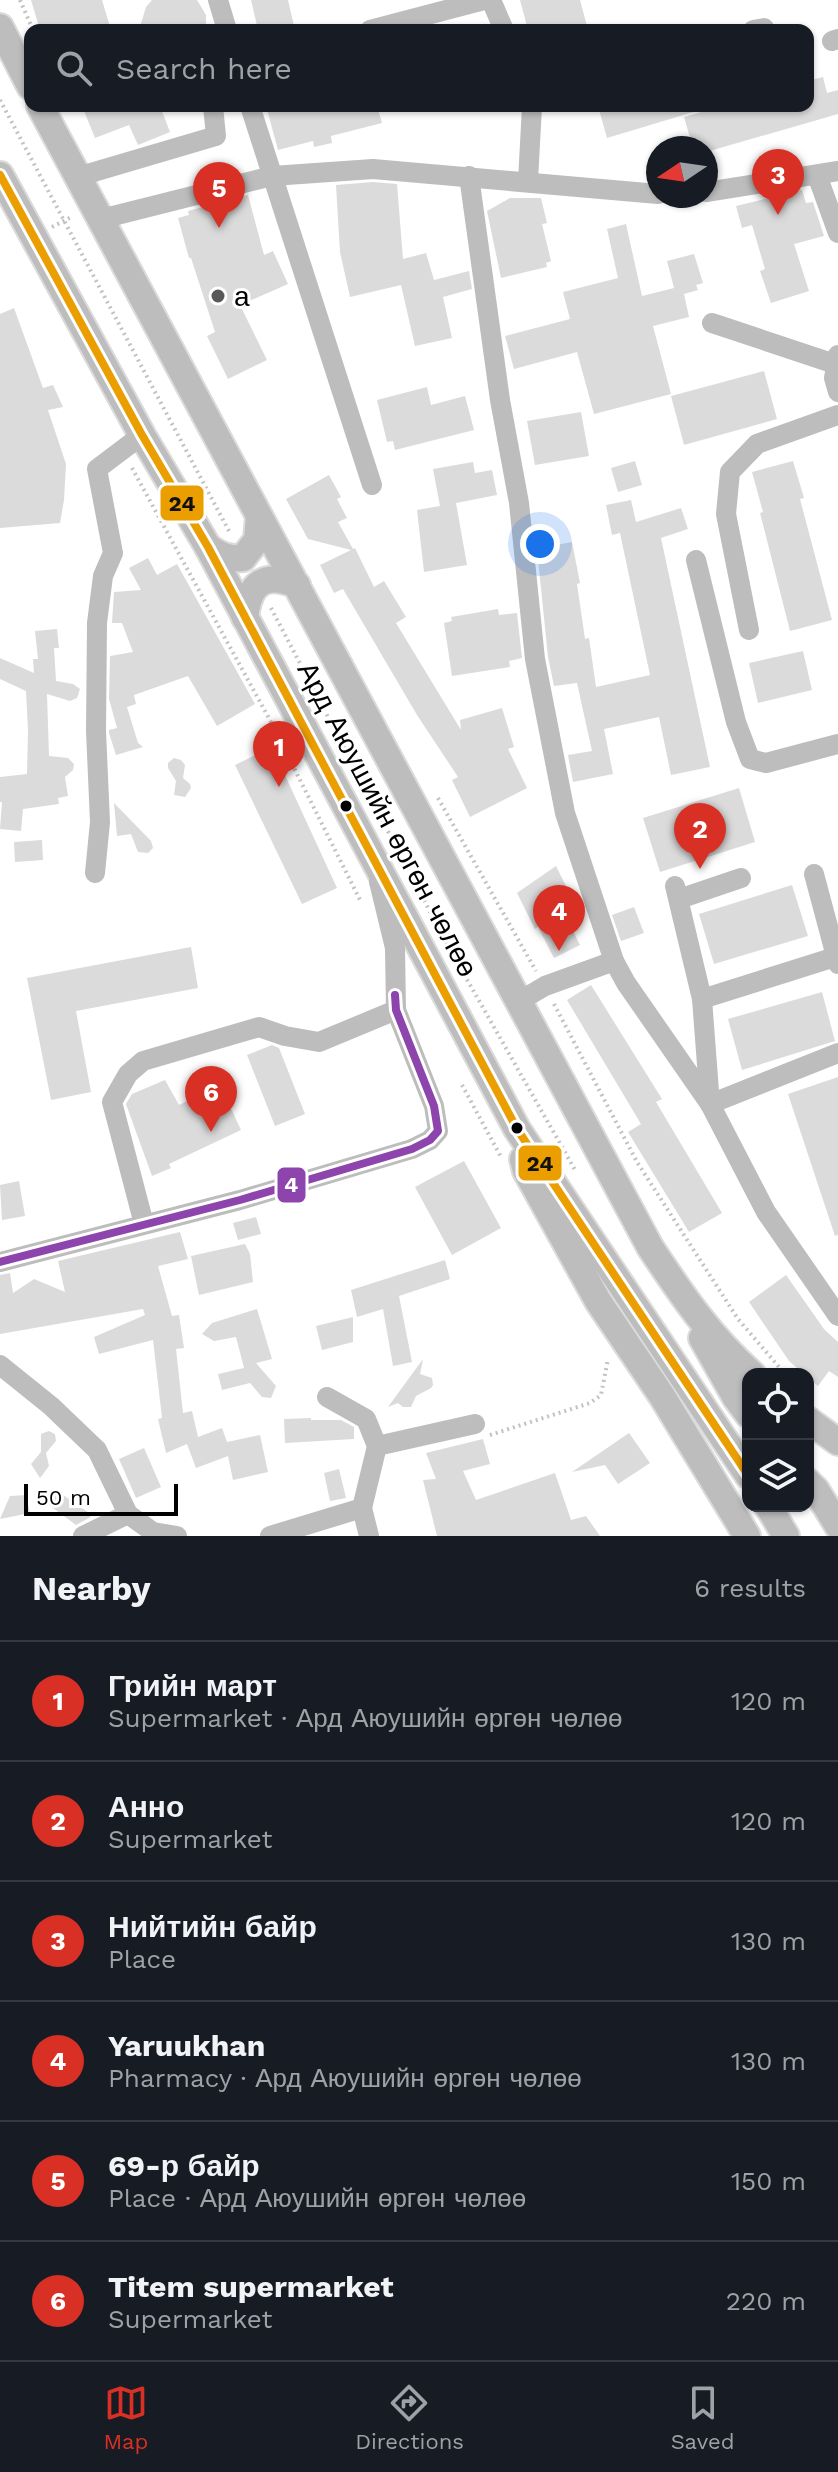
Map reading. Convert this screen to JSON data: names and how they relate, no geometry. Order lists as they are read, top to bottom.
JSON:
{
  "streets": {
    "main road": ["Ард Аюушийн өргөн чөлөө"]
  },
  "places": ["а"],
  "lines": ["transit line 24", "transit line 4"],
  "scale_bar": "50 m",
  "north": "left",
  "page": {
    "search": "Search here",
    "pins": [
      "3",
      "5",
      "1",
      "2",
      "4",
      "6"
    ],
    "scale": "50 m",
    "heading": ["Nearby", "6 results"],
    "list": [
      {
        "mark": "1",
        "name": "Грийн март",
        "note": "Supermarket · Ард Аюушийн өргөн чөлөө",
        "value": "120 m"
      },
      {
        "mark": "2",
        "name": "Анно",
        "note": "Supermarket",
        "value": "120 m"
      },
      {
        "mark": "3",
        "name": "Нийтийн байр",
        "note": "Place",
        "value": "130 m"
      },
      {
        "mark": "4",
        "name": "Yaruukhan",
        "note": "Pharmacy · Ард Аюушийн өргөн чөлөө",
        "value": "130 m"
      },
      {
        "mark": "5",
        "name": "69-р байр",
        "note": "Place · Ард Аюушийн өргөн чөлөө",
        "value": "150 m"
      },
      {
        "mark": "6",
        "name": "Titem supermarket",
        "note": "Supermarket",
        "value": "220 m"
      }
    ],
    "nav": ["Map", "Directions", "Saved"]
  }
}
